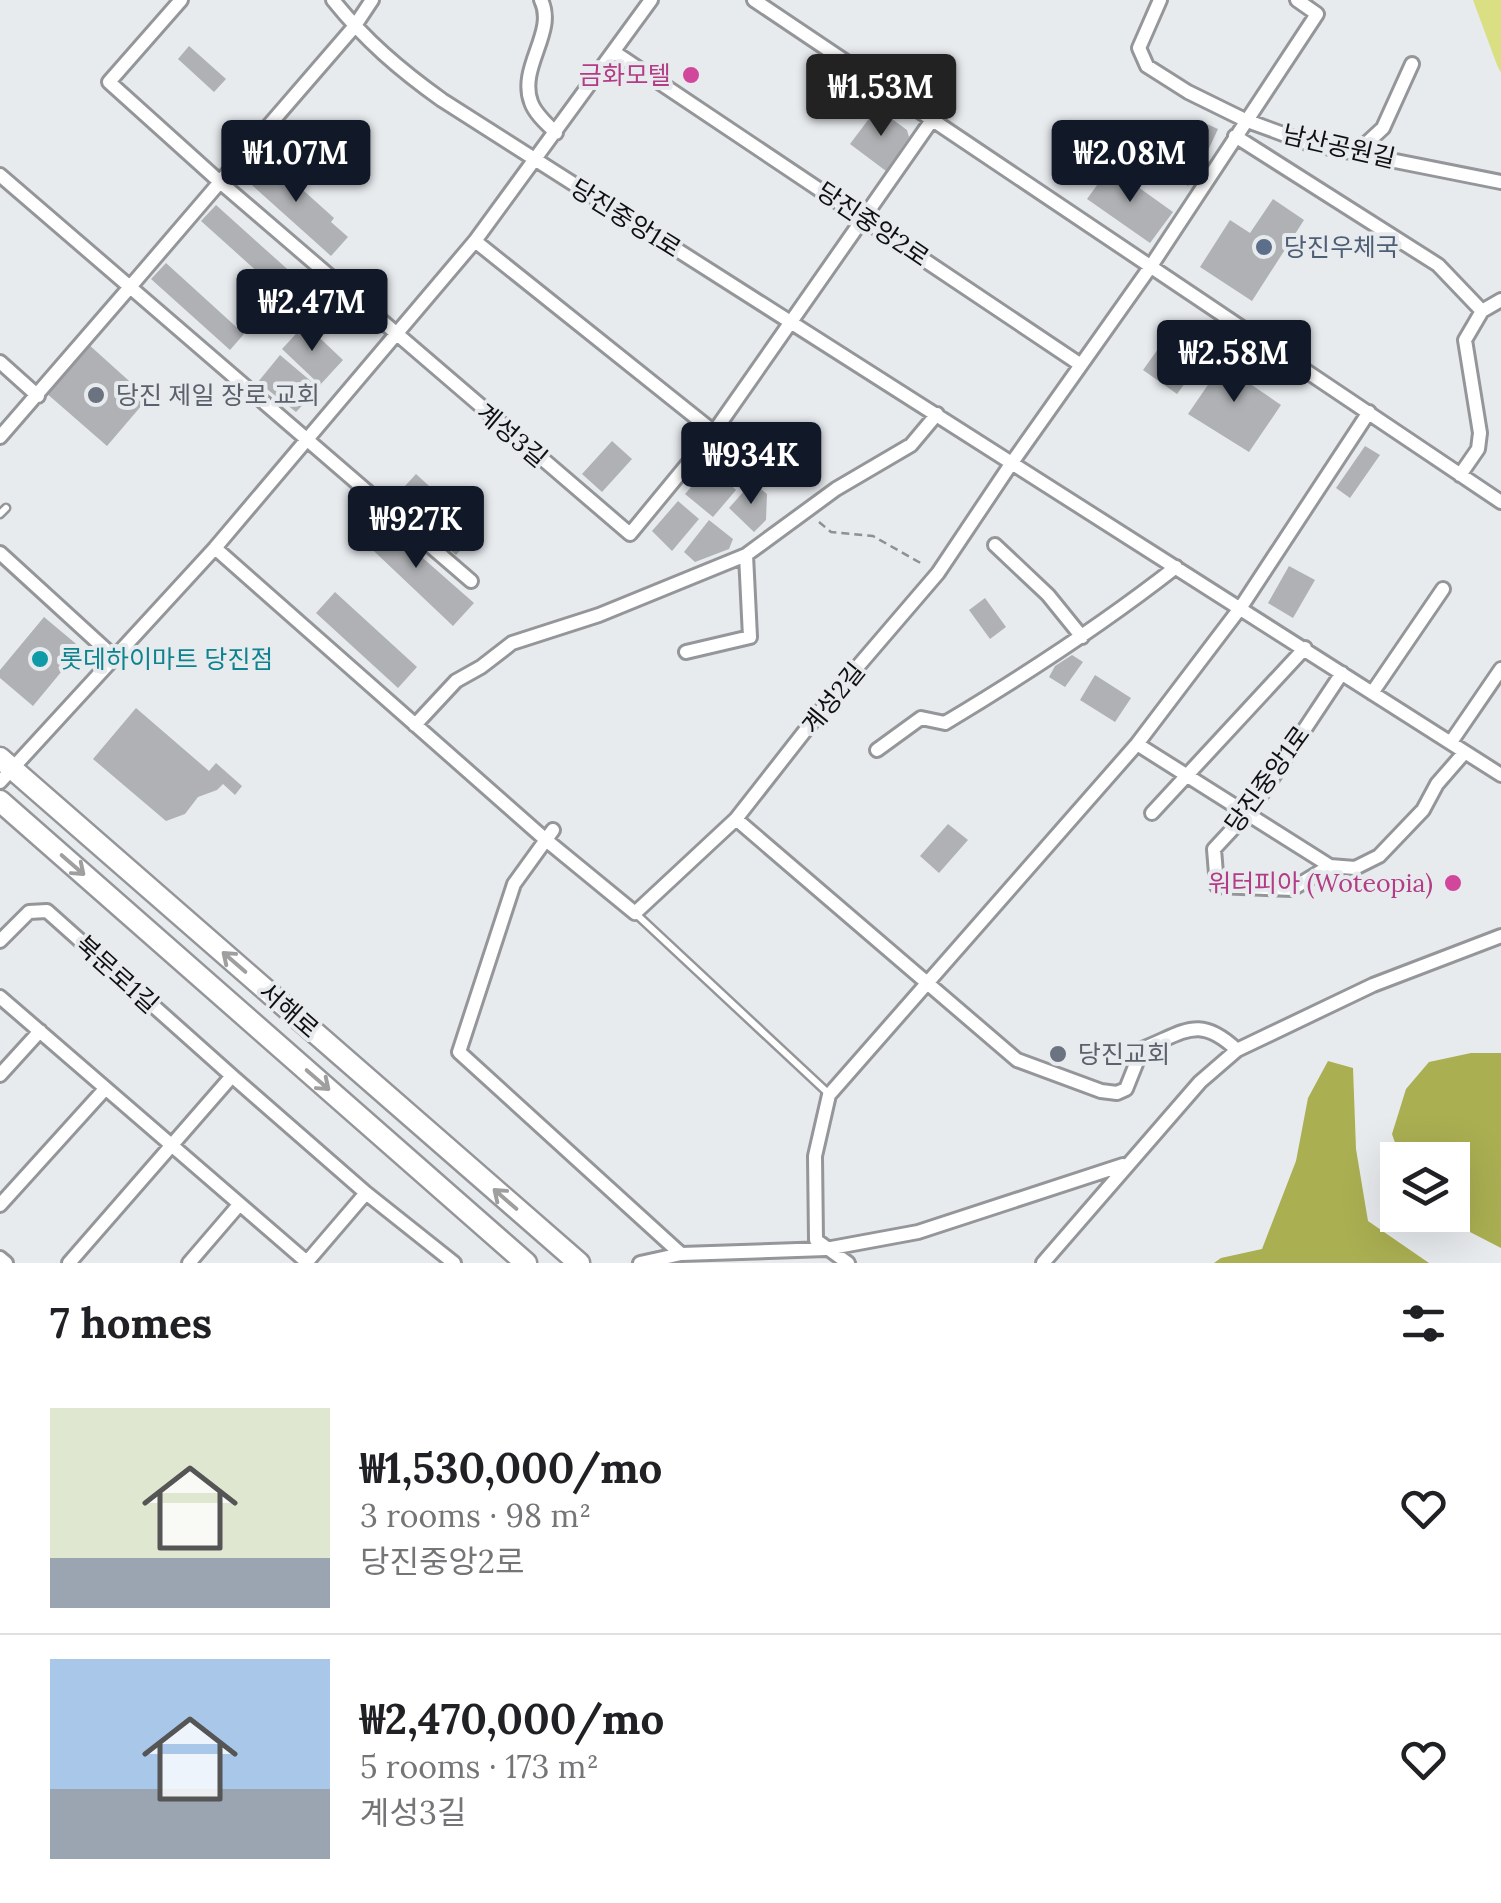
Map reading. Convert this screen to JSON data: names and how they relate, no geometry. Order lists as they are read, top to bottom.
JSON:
{
  "streets": {
    "main road": ["서해로"],
    "street": [
      "남산공원길",
      "당진중앙1로",
      "당진중앙2로",
      "계성3길",
      "계성2길",
      "북문로1길"
    ]
  },
  "crossings": [
    ["당진중앙1로", "계성2길"]
  ],
  "places": [
    "금화모텔",
    "당진우체국",
    "당진 제일 장로 교회",
    "롯데하이마트 당진점",
    "워터피아 (Woteopia)",
    "당진교회"
  ],
  "page": {
    "price": [
      "₩1.53M",
      "₩1.07M",
      "₩2.08M",
      "₩2.47M",
      "₩2.58M",
      "₩934K",
      "₩927K"
    ],
    "heading": "7 homes",
    "list": [
      {
        "name": "₩1,530,000/mo",
        "note": "3 rooms · 98 m² · 당진중앙2로"
      },
      {
        "name": "₩2,470,000/mo",
        "note": "5 rooms · 173 m² · 계성3길"
      }
    ]
  }
}
